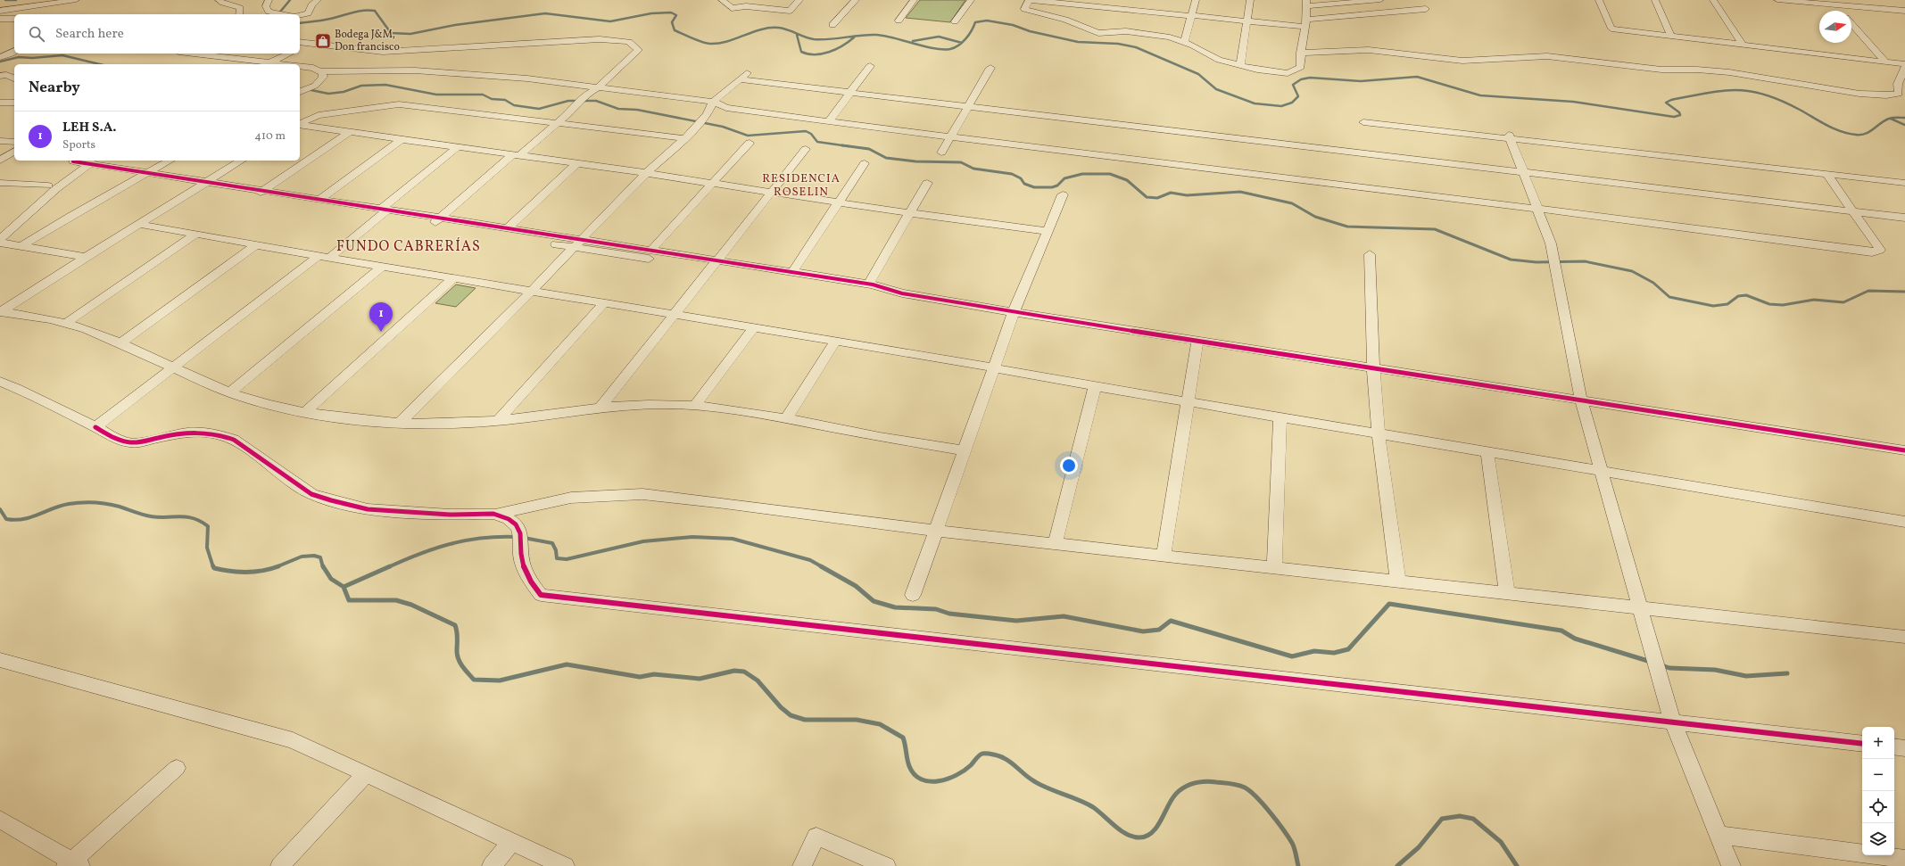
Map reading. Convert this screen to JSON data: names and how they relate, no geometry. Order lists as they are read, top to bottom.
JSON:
{
  "districts": ["RESIDENCIA ROSELIN", "FUNDO CABRERÍAS"],
  "places": {
    "shop": ["Bodega J&M, Don francisco"]
  },
  "north": "right",
  "page": {
    "search": "Search here",
    "heading": "Nearby",
    "list": [
      {
        "mark": "1",
        "name": "LEH S.A.",
        "note": "Sports",
        "value": "410 m"
      }
    ],
    "pins": "1",
    "map_buttons": ["+", "−"]
  }
}
